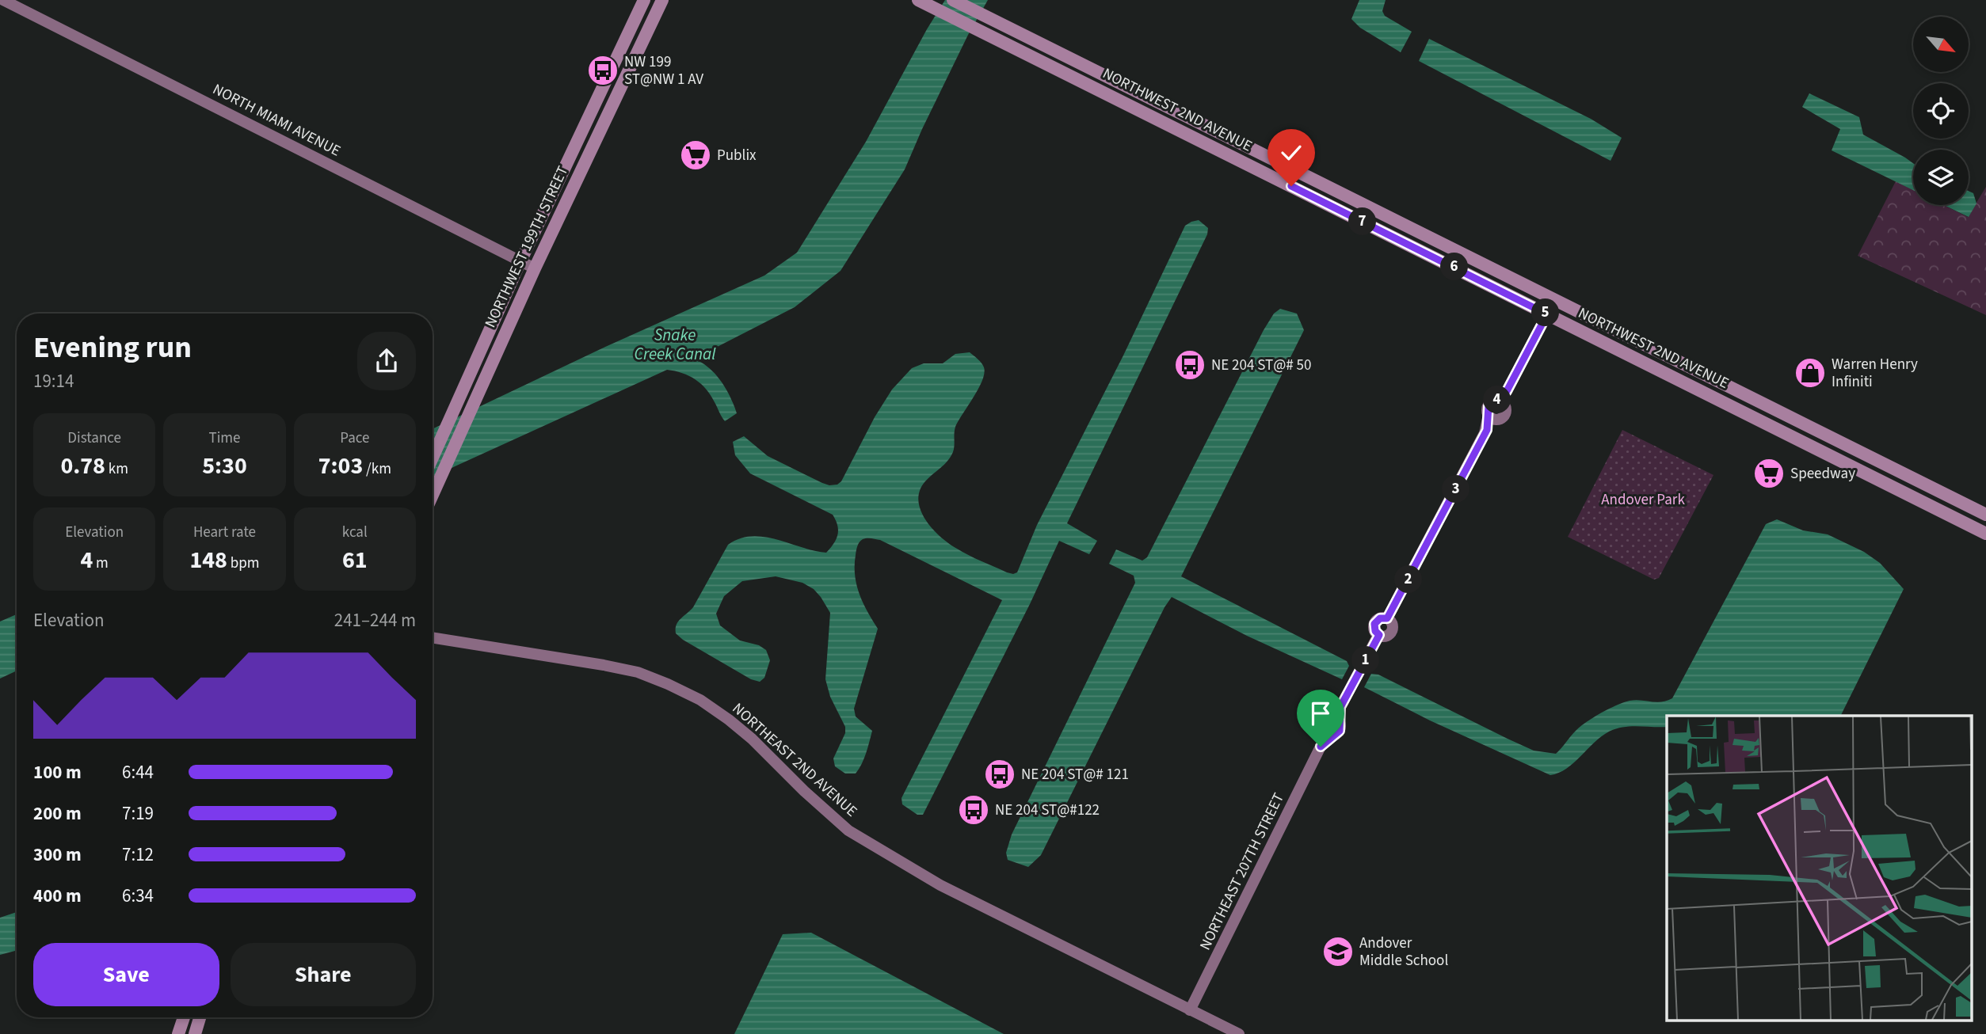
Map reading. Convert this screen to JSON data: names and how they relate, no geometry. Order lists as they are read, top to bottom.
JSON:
{
  "streets": {
    "main road": ["NORTHWEST 2ND AVENUE", "NORTHWEST 199TH STREET"],
    "street": ["NORTH MIAMI AVENUE", "NORTHEAST 2ND AVENUE", "NORTHEAST 207TH STREET"]
  },
  "crossings": [
    ["NORTH MIAMI AVENUE", "NORTHWEST 199TH STREET"],
    ["NORTHEAST 2ND AVENUE", "NORTHEAST 207TH STREET"]
  ],
  "water": ["Snake Creek Canal"],
  "parks": ["Andover Park"],
  "places": {
    "bus stop": [
      "NW 199 ST@NW 1 AV",
      "NE 204 ST@# 50",
      "NE 204 ST@# 121",
      "NE 204 ST@#122"
    ],
    "supermarket": ["Publix", "Speedway"],
    "shop": ["Warren Henry Infiniti"],
    "school or university": ["Andover Middle School"]
  },
  "north": "bottom right",
  "page": {
    "pins": [
      "7",
      "6",
      "5",
      "4",
      "3",
      "2",
      "1"
    ],
    "heading": ["Evening run", "19:14"],
    "stats": [
      ["Distance", "0.78 km"],
      ["Time", "5:30"],
      ["Pace", "7:03 /km"],
      ["Elevation", "4 m"],
      ["Heart rate", "148 bpm"],
      ["kcal", "61"]
    ],
    "chart": ["Elevation", "241–244 m"],
    "list": [
      {
        "name": "100 m",
        "note": "6:44"
      },
      {
        "name": "200 m",
        "note": "7:19"
      },
      {
        "name": "300 m",
        "note": "7:12"
      },
      {
        "name": "400 m",
        "note": "6:34"
      }
    ],
    "buttons": ["Save", "Share"]
  }
}
